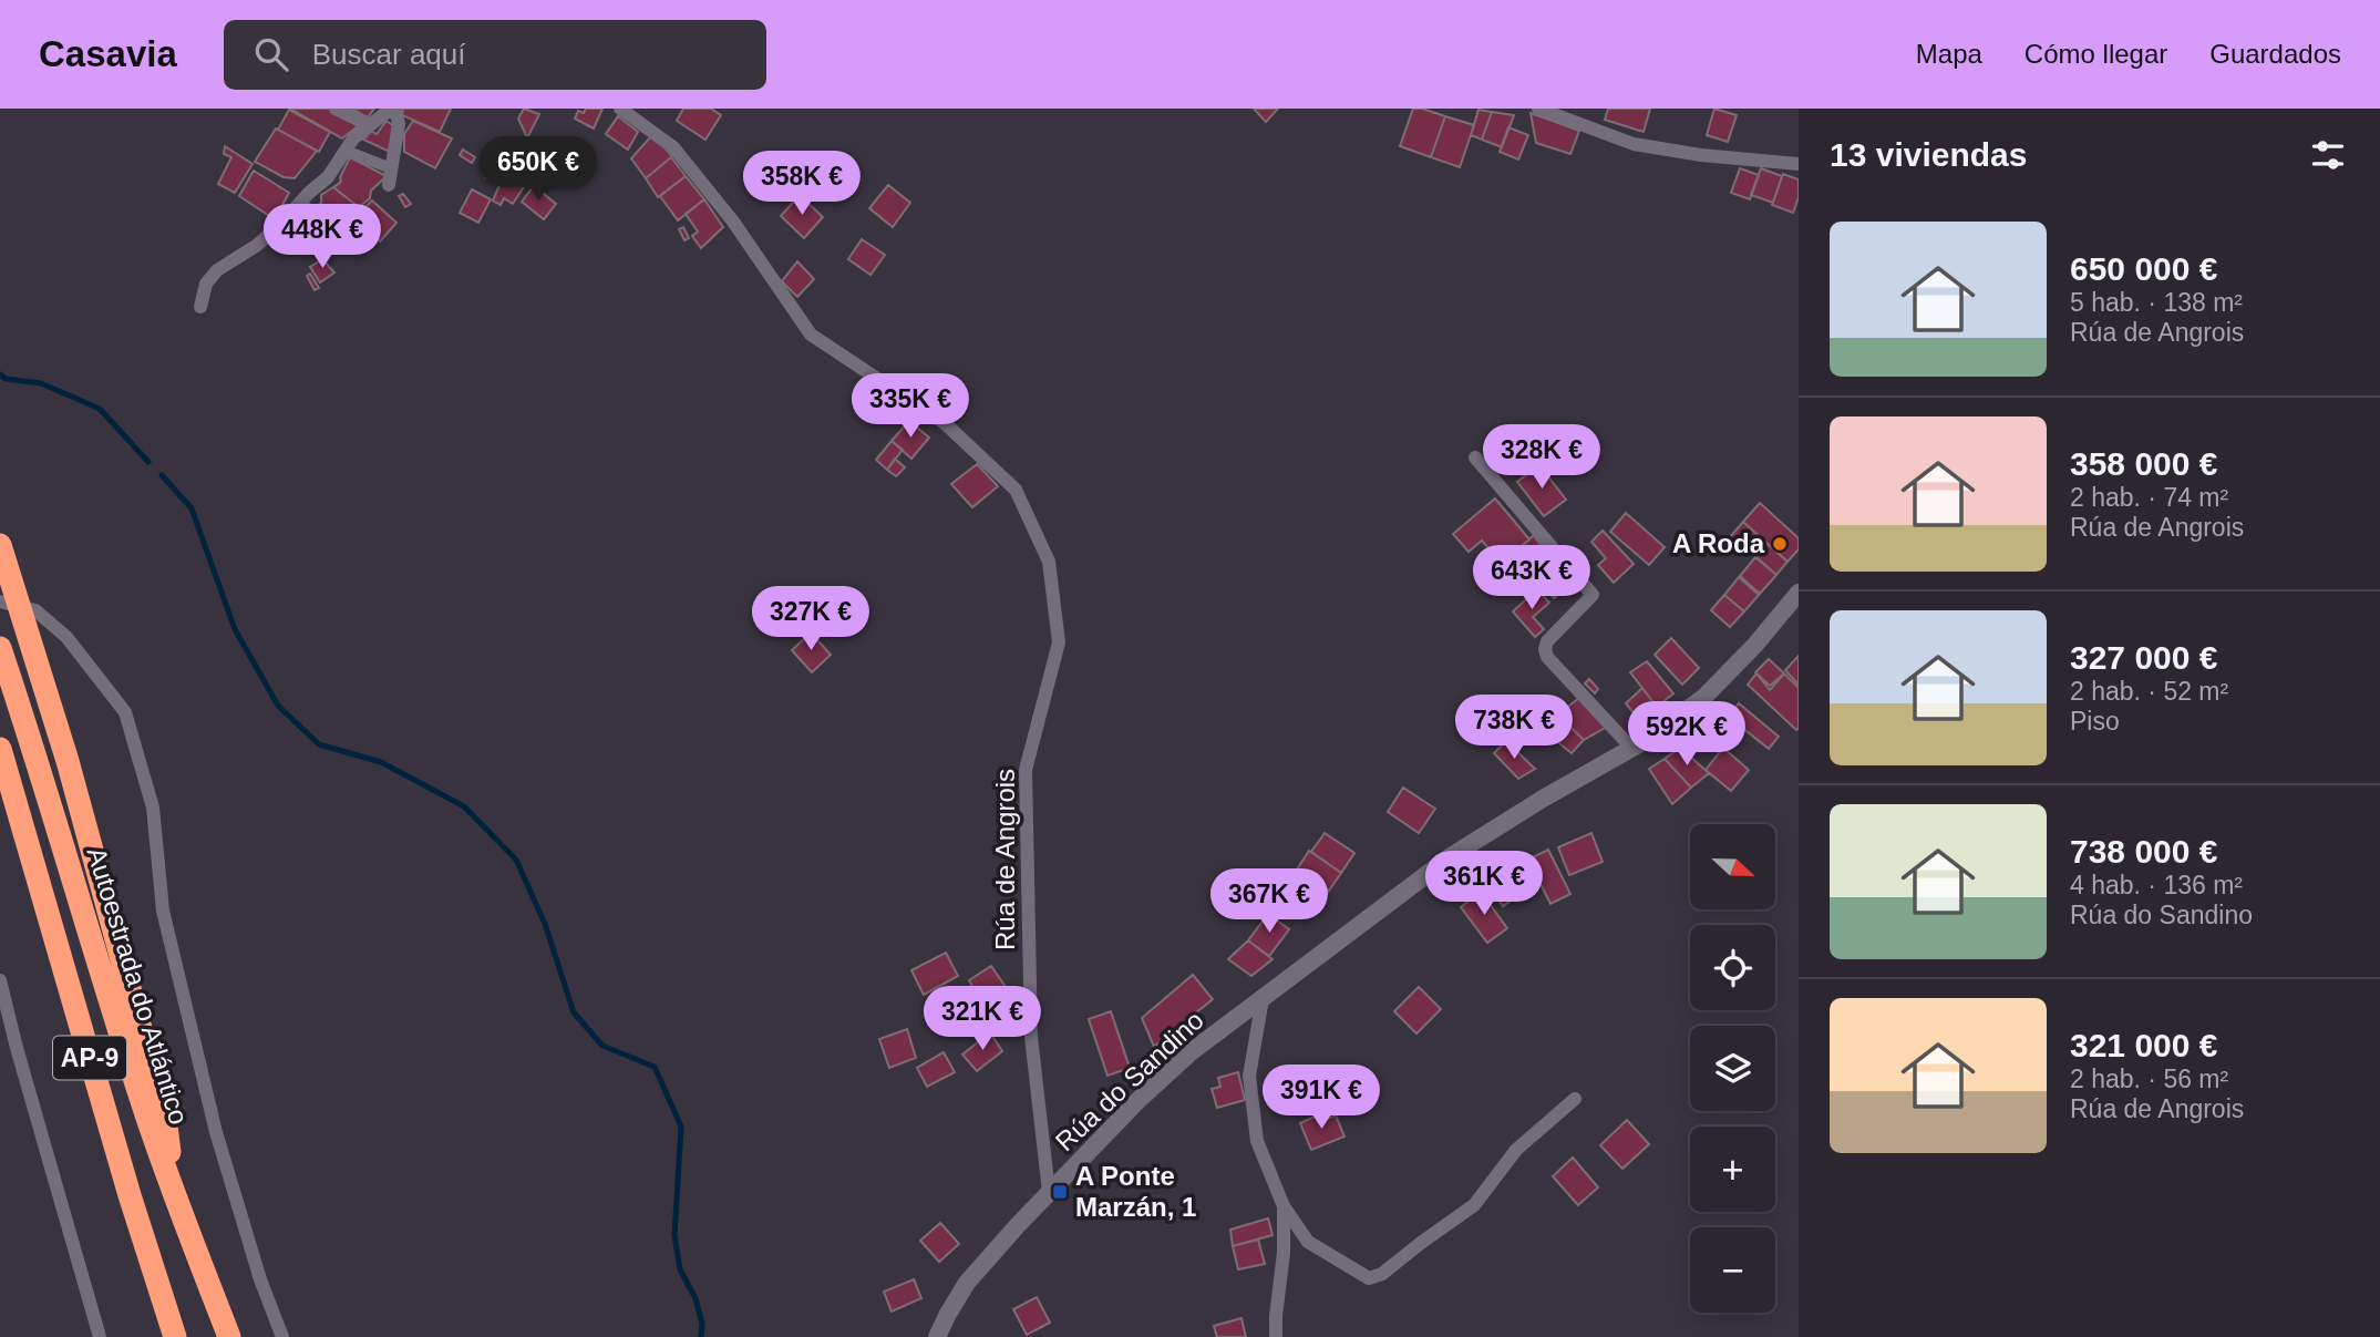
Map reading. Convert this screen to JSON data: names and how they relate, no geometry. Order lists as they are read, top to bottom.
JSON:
{
  "streets": {
    "highway": ["Autoestrada do Atlántico", "AP-9"],
    "street": ["Rúa de Angrois", "Rúa do Sandino"]
  },
  "crossings": [
    ["Rúa de Angrois", "Rúa do Sandino"]
  ],
  "places": {
    "other": ["A Roda"],
    "transit": ["A Ponte Marzán, 1"]
  },
  "north": "right",
  "page": {
    "header": "Casavia",
    "search": "Buscar aquí",
    "nav": ["Mapa", "Cómo llegar", "Guardados"],
    "heading": "13 viviendas",
    "price": [
      "650K €",
      "358K €",
      "448K €",
      "335K €",
      "328K €",
      "643K €",
      "327K €",
      "738K €",
      "592K €",
      "361K €",
      "367K €",
      "321K €",
      "391K €"
    ],
    "list": [
      {
        "name": "650 000 €",
        "note": "5 hab. · 138 m² · Rúa de Angrois"
      },
      {
        "name": "358 000 €",
        "note": "2 hab. · 74 m² · Rúa de Angrois"
      },
      {
        "name": "327 000 €",
        "note": "2 hab. · 52 m² · Piso"
      },
      {
        "name": "738 000 €",
        "note": "4 hab. · 136 m² · Rúa do Sandino"
      },
      {
        "name": "321 000 €",
        "note": "2 hab. · 56 m² · Rúa de Angrois"
      }
    ],
    "map_buttons": ["+", "−"]
  }
}
